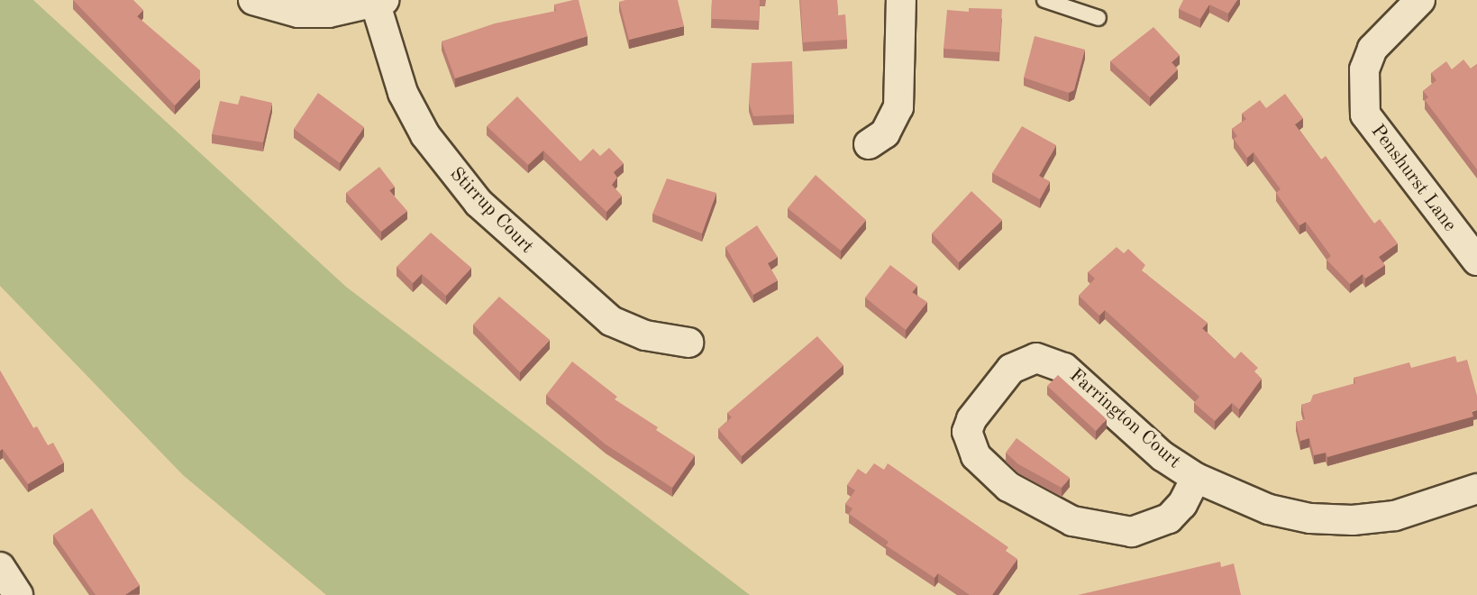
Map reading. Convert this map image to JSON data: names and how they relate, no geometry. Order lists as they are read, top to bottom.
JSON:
{
  "streets": {
    "street": ["Penshurst Lane", "Stirrup Court", "Farrington Court"]
  }
}
